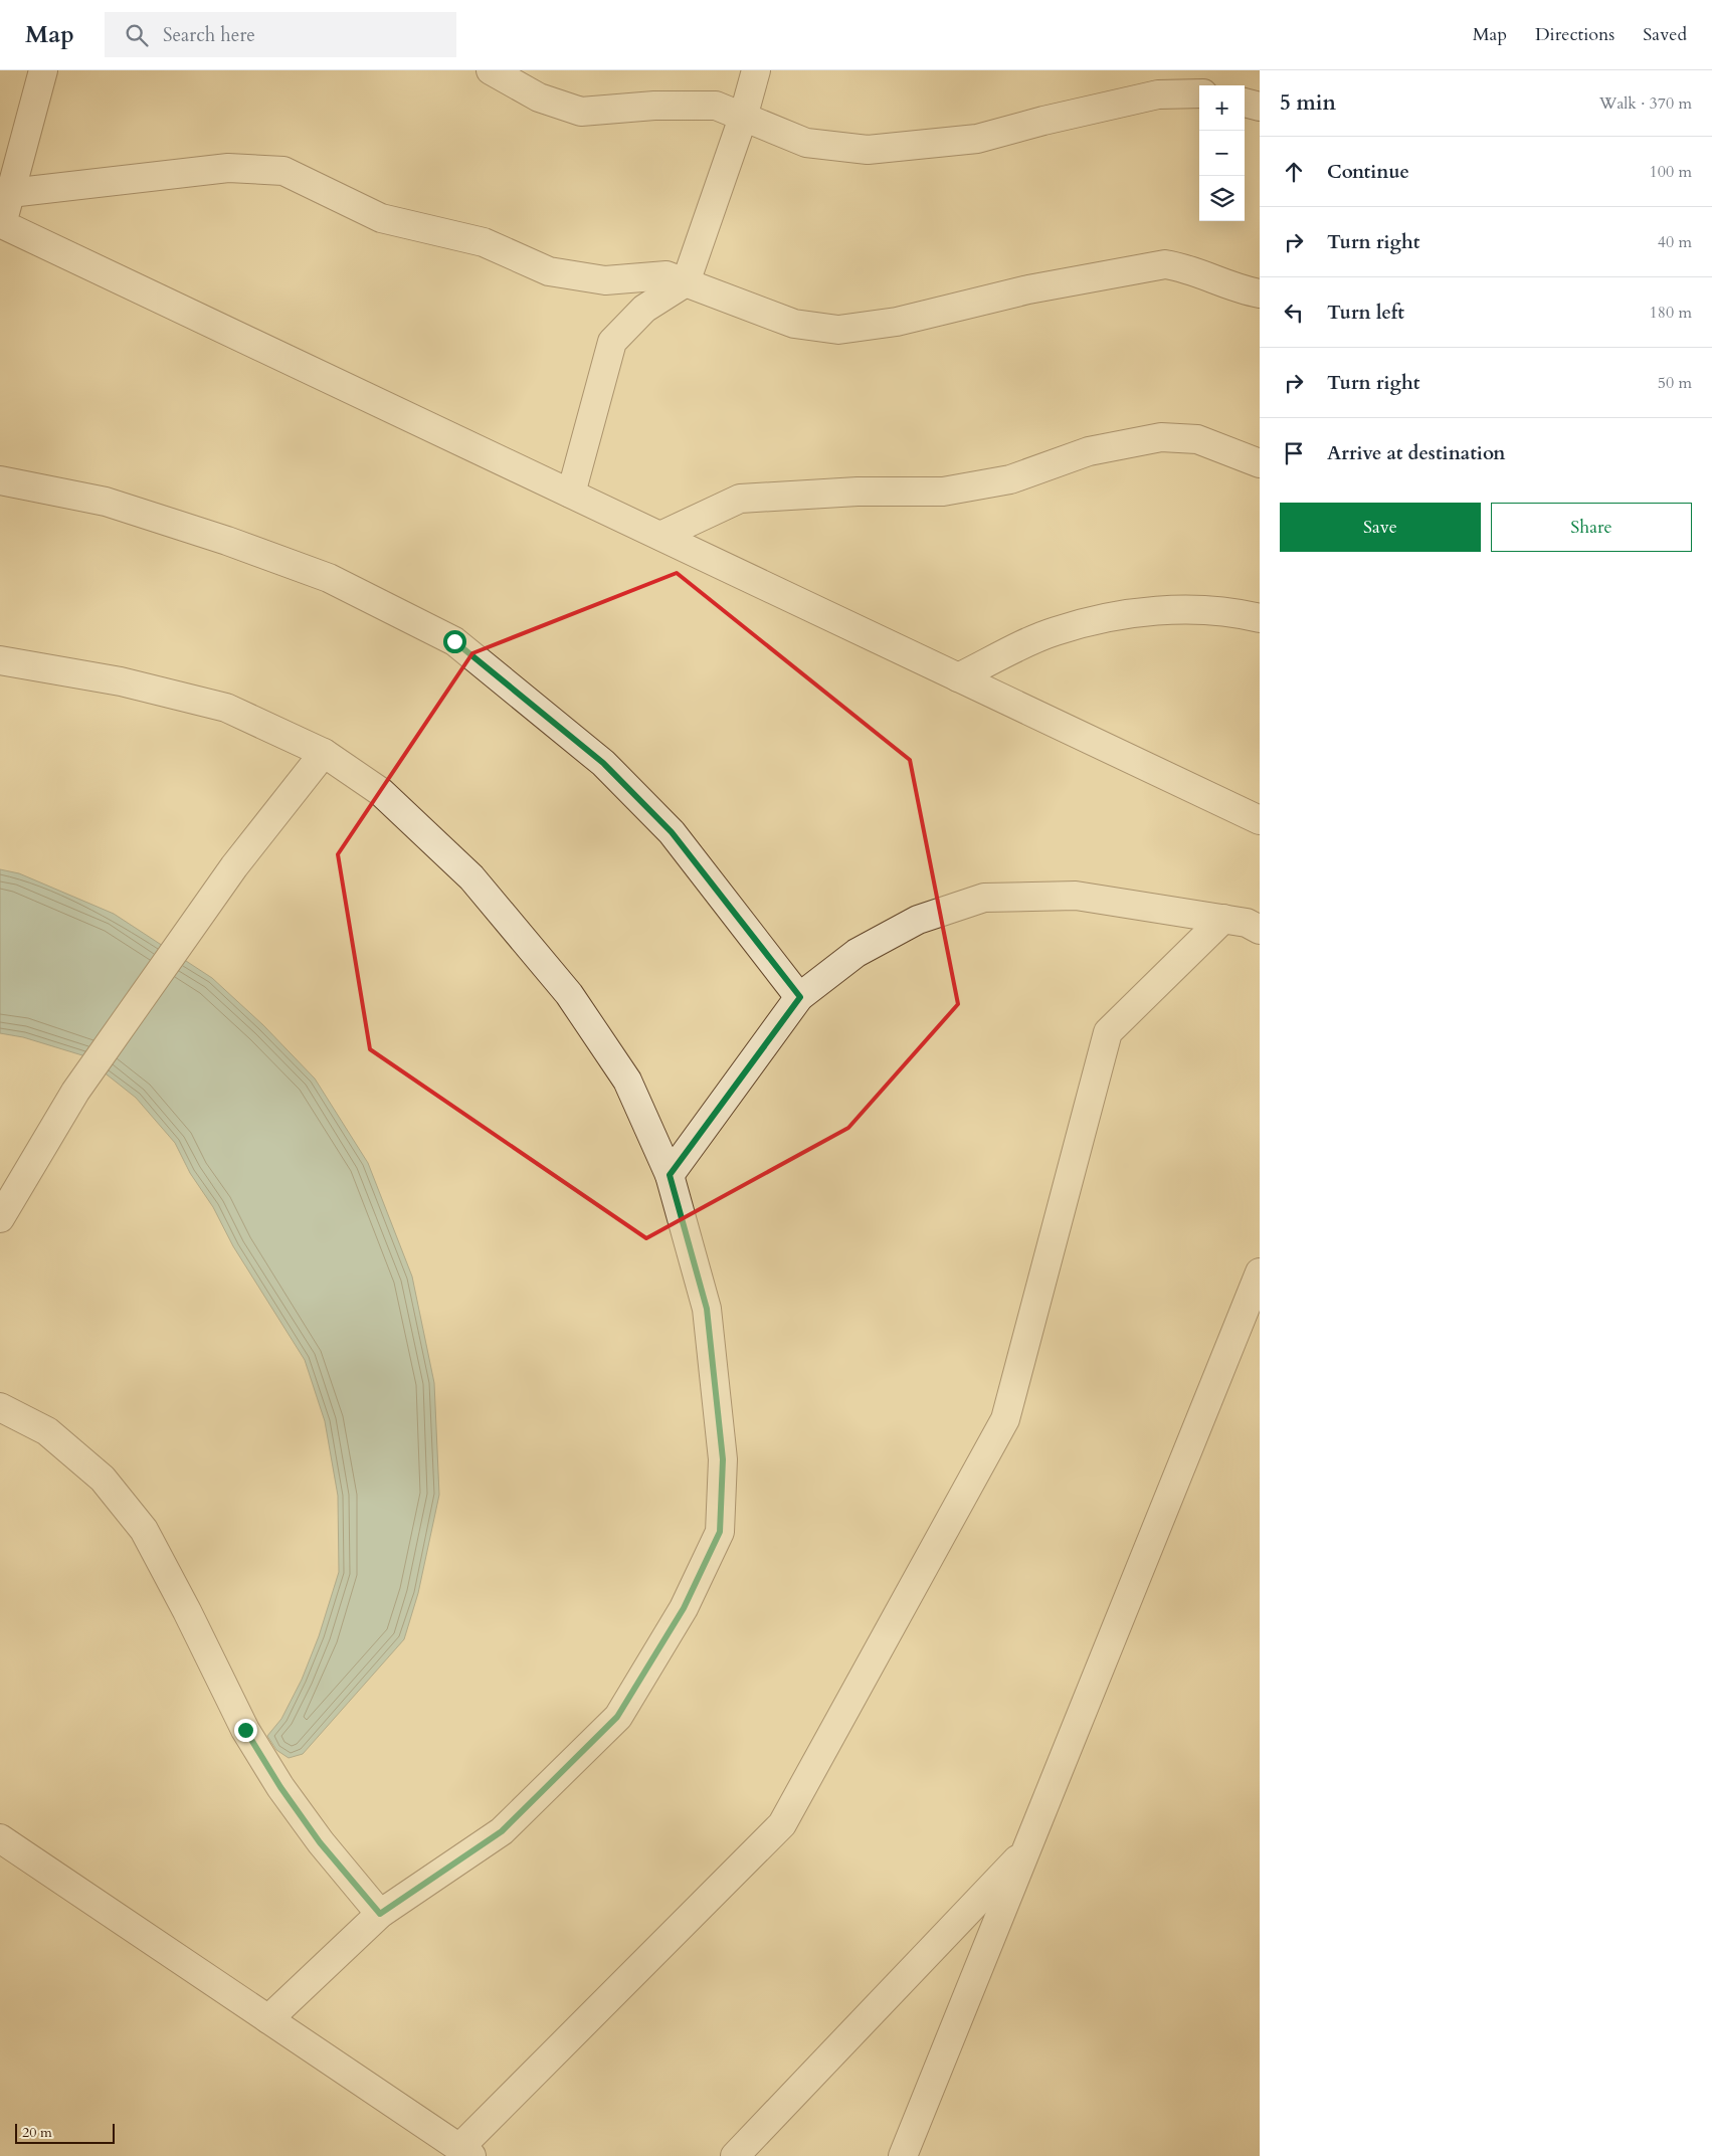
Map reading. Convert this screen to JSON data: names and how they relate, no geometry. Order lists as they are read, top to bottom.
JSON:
{
  "scale_bar": "20 m",
  "page": {
    "header": "Map",
    "search": "Search here",
    "nav": ["Map", "Directions", "Saved"],
    "heading": ["5 min", "Walk · 370 m"],
    "map_buttons": ["+", "−"],
    "list": [
      ["Continue", "100 m"],
      ["Turn right", "40 m"],
      ["Turn left", "180 m"],
      ["Turn right", "50 m"],
      "Arrive at destination"
    ],
    "buttons": ["Save", "Share"],
    "scale": "20 m"
  }
}
